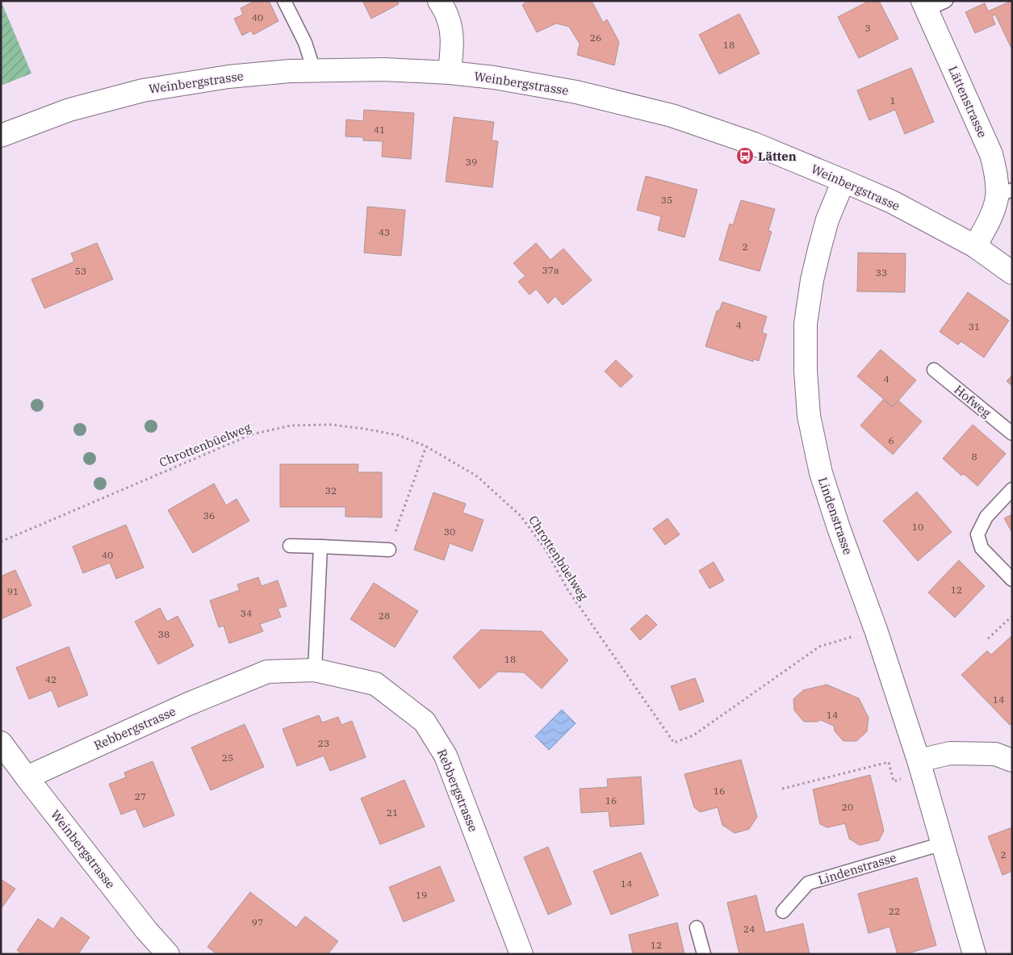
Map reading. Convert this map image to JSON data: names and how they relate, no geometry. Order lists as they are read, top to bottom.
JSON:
{
  "streets": {
    "street": [
      "Weinbergstrasse",
      "Lättenstrasse",
      "Lindenstrasse",
      "Rebbergstrasse"
    ],
    "lane": ["Hofweg"],
    "path": ["Chrottenbüelweg"]
  },
  "crossings": [
    ["Weinbergstrasse", "Lättenstrasse"],
    ["Weinbergstrasse", "Lindenstrasse"],
    ["Weinbergstrasse", "Rebbergstrasse"],
    ["Chrottenbüelweg", "Lindenstrasse"]
  ],
  "places": {
    "bus stop": ["Lätten"]
  },
  "house_numbers": [
    "40",
    "3",
    "26",
    "18",
    "1",
    "41",
    "39",
    "35",
    "43",
    "2",
    "37a",
    "53",
    "33",
    "4",
    "31",
    "4",
    "6",
    "8",
    "32",
    "36",
    "10",
    "30",
    "40",
    "12",
    "91",
    "34",
    "28",
    "38",
    "18",
    "42",
    "14",
    "14",
    "23",
    "25",
    "16",
    "27",
    "16",
    "20",
    "21",
    "2",
    "14",
    "19",
    "22",
    "97",
    "24",
    "12"
  ]
}
